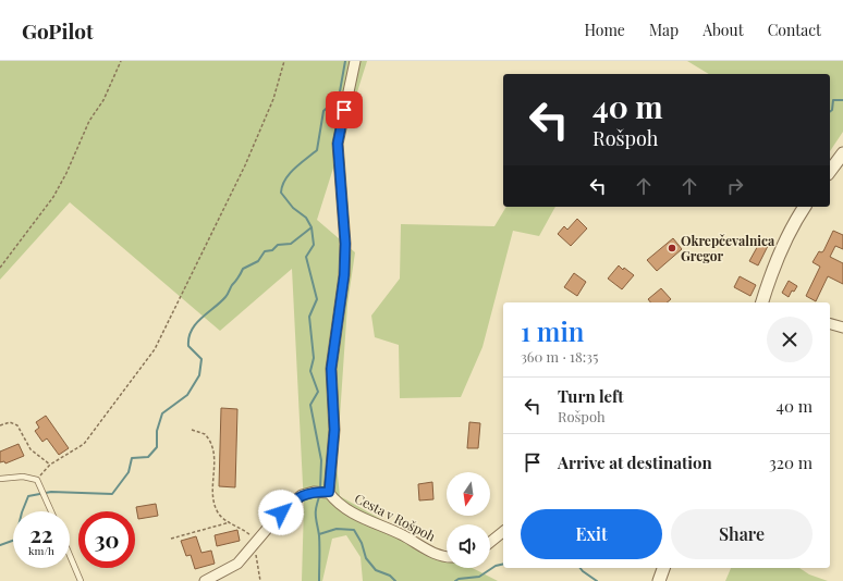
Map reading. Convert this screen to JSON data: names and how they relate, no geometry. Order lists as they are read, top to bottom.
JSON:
{
  "streets": {
    "street": ["Cesta v Rošpoh"]
  },
  "places": ["Okrepčevalnica Gregor"],
  "north": "bottom",
  "page": {
    "header": "GoPilot",
    "nav": [
      "Home",
      "Map",
      "About",
      "Contact"
    ],
    "turn": ["40 m", "Rošpoh"],
    "heading": ["1 min", "360 m · 18:35"],
    "list": [
      {
        "name": "Turn left",
        "note": "Rošpoh",
        "value": "40 m"
      },
      {
        "name": "Arrive at destination",
        "value": "320 m"
      }
    ],
    "buttons": ["Exit", "Share"],
    "speed": "22 km/h",
    "limit": "30"
  }
}
